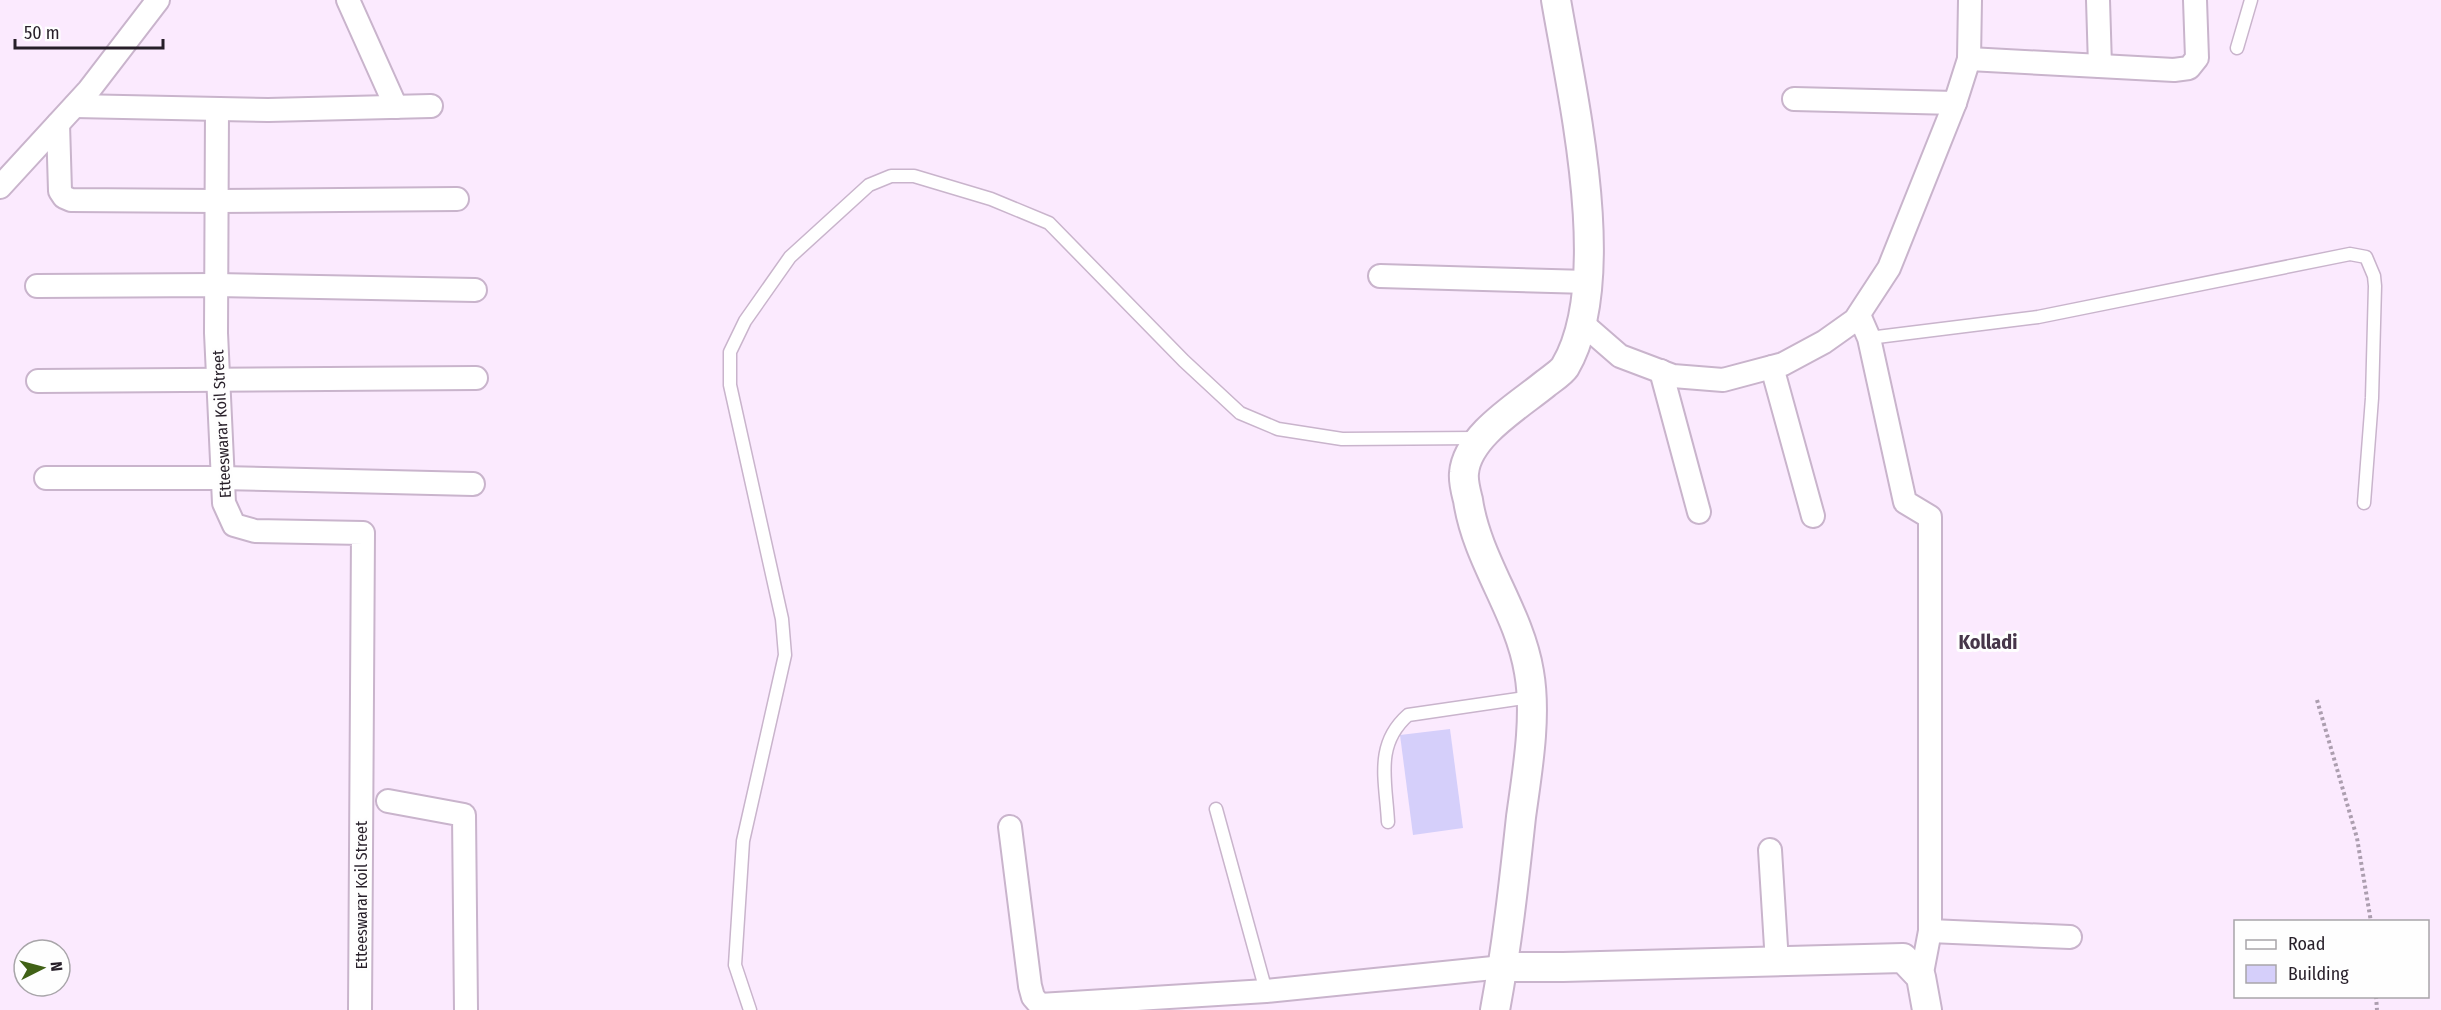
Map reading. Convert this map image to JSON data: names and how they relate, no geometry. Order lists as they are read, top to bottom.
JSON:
{
  "streets": {
    "street": ["Etteeswarar Koil Street"]
  },
  "districts": ["Kolladi"],
  "legend": ["Road", "Building"],
  "scale_bar": "50 m",
  "north": "right"
}
